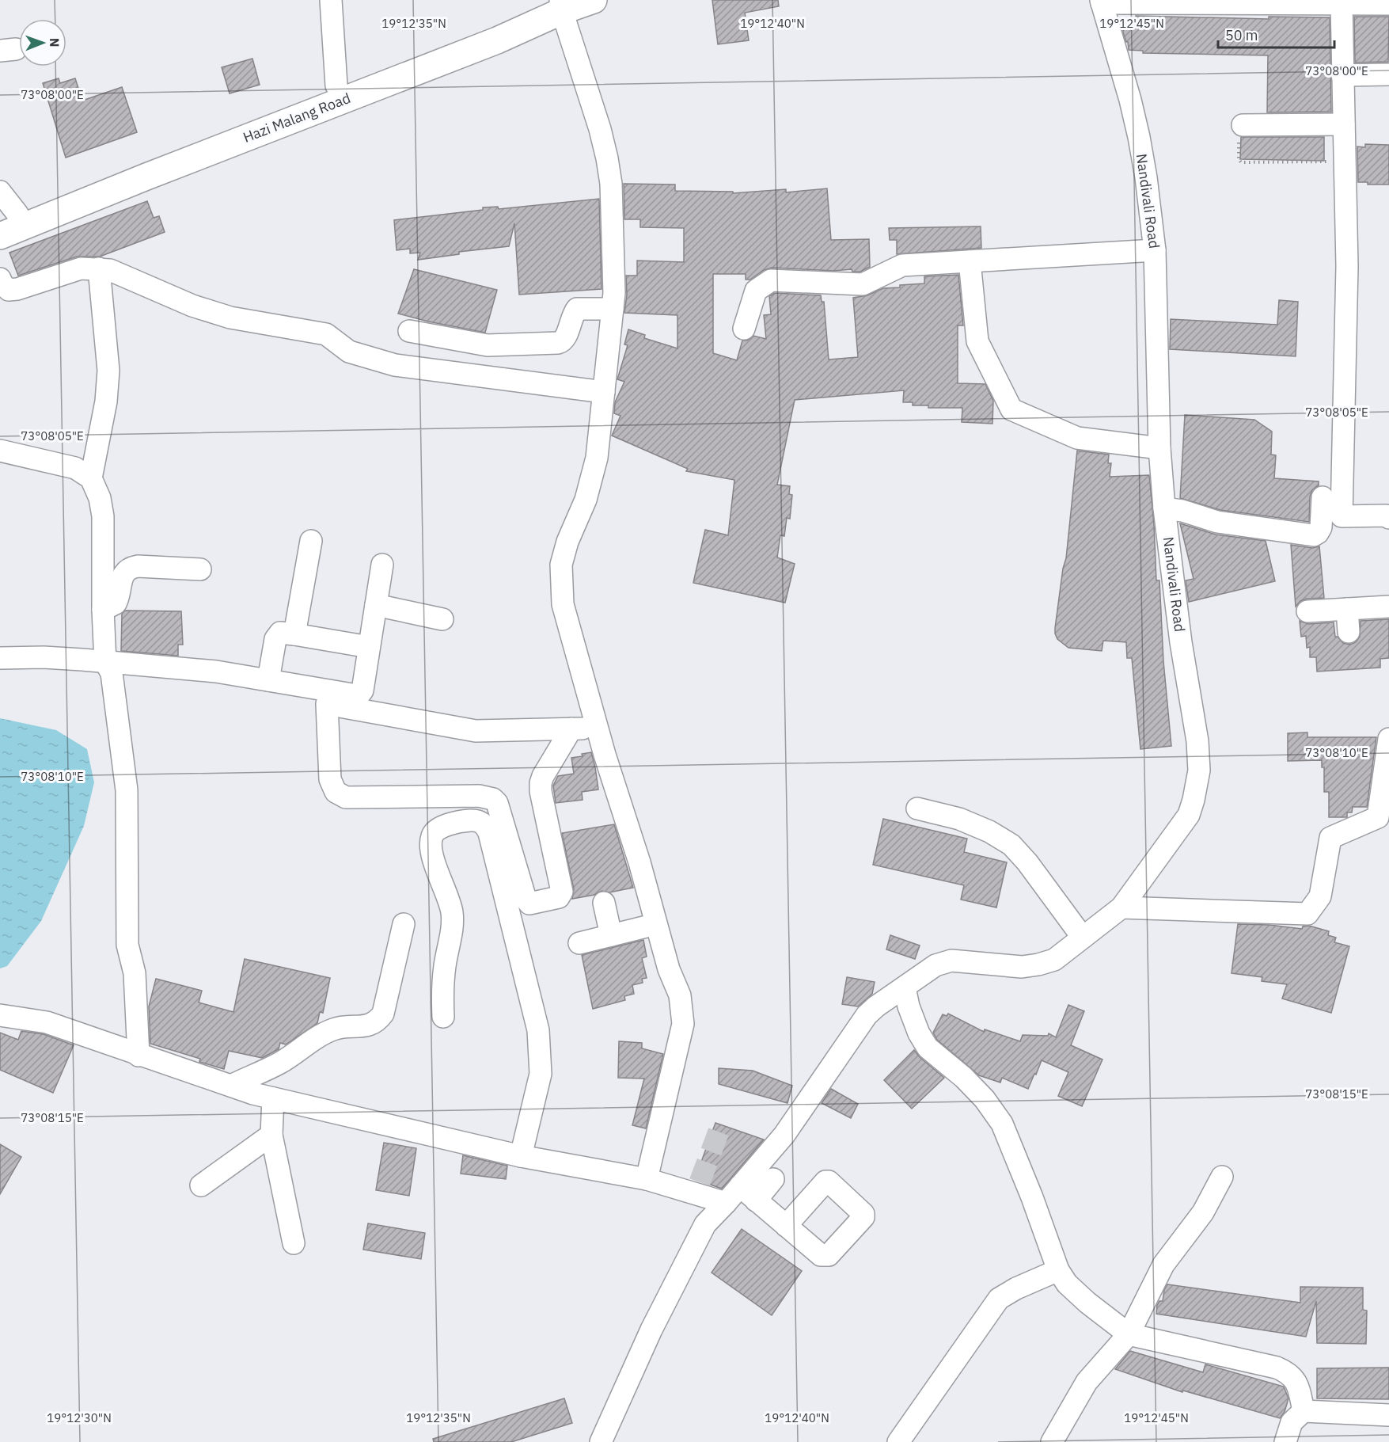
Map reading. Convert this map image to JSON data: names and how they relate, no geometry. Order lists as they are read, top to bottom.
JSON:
{
  "streets": {
    "main road": ["Hazi Malang Road"],
    "street": ["Nandivali Road"]
  },
  "scale_bar": "50 m",
  "north": "right",
  "coordinates": [
    "19°12'35\"N",
    "19°12'40\"N",
    "19°12'45\"N",
    "73°08'00\"E",
    "73°08'05\"E",
    "73°08'10\"E",
    "73°08'15\"E",
    "19°12'30\"N"
  ]
}
